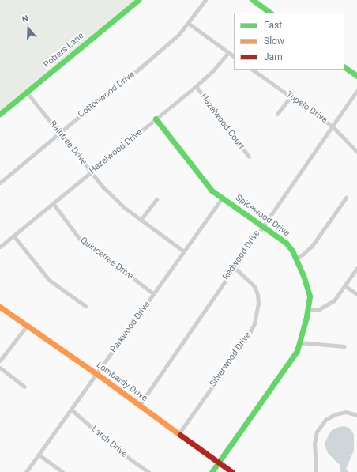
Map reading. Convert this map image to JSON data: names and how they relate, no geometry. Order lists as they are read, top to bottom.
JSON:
{
  "streets": {
    "street": [
      "Potters Lane",
      "Cottonwood Drive",
      "Tupelo Drive",
      "Hazelwood Court",
      "Raintree Drive",
      "Hazelwood Drive",
      "Spicewood Drive",
      "Redwood Drive",
      "Quincetree Drive",
      "Parkwood Drive",
      "Silverwood Drive",
      "Lombardy Drive",
      "Larch Drive"
    ]
  },
  "crossings": [
    ["Potters Lane", "Raintree Drive"],
    ["Cottonwood Drive", "Raintree Drive"],
    ["Tupelo Drive", "Redwood Drive"],
    ["Hazelwood Court", "Hazelwood Drive"],
    ["Raintree Drive", "Hazelwood Drive"],
    ["Raintree Drive", "Parkwood Drive"],
    ["Hazelwood Drive", "Spicewood Drive"],
    ["Hazelwood Drive", "Quincetree Drive"],
    ["Spicewood Drive", "Redwood Drive"],
    ["Spicewood Drive", "Parkwood Drive"],
    ["Spicewood Drive", "Lombardy Drive"],
    ["Redwood Drive", "Silverwood Drive"],
    ["Redwood Drive", "Lombardy Drive"],
    ["Quincetree Drive", "Parkwood Drive"],
    ["Parkwood Drive", "Lombardy Drive"],
    ["Parkwood Drive", "Larch Drive"],
    ["Silverwood Drive", "Lombardy Drive"]
  ],
  "legend": ["Fast", "Slow", "Jam"],
  "north": "top"
}
